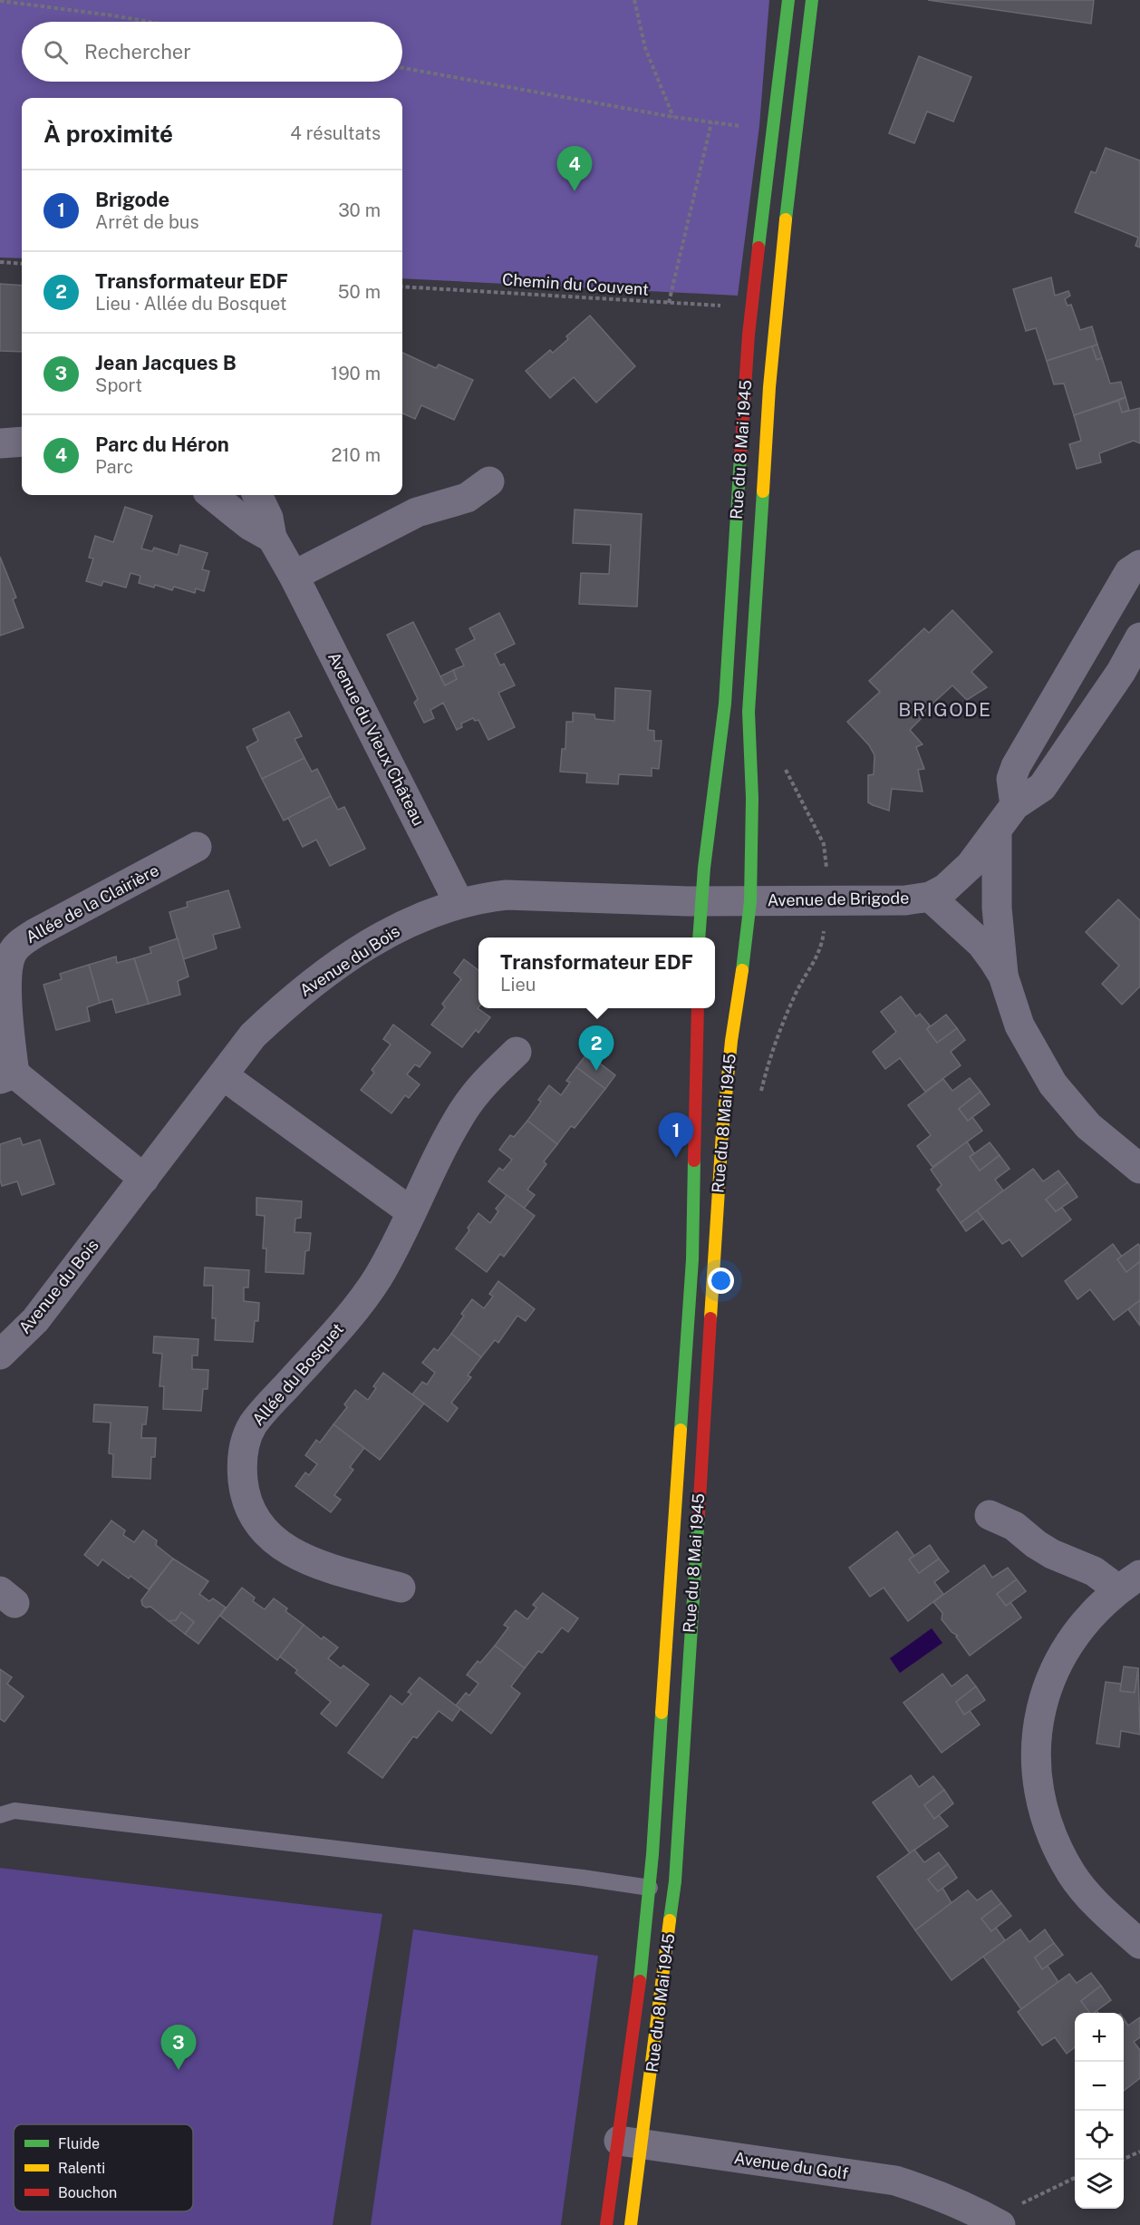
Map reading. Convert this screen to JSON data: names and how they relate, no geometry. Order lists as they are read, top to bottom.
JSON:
{
  "streets": {
    "main road": ["Rue du 8 Mai 1945"],
    "street": [
      "Avenue du Vieux Château",
      "Avenue de Brigode",
      "Allée de la Clairière",
      "Avenue du Bois",
      "Allée du Bosquet",
      "Avenue du Golf"
    ],
    "path": ["Chemin du Couvent"]
  },
  "crossings": [
    ["Chemin du Couvent", "Rue du 8 Mai 1945"],
    ["Rue du 8 Mai 1945", "Avenue de Brigode"],
    ["Rue du 8 Mai 1945", "Avenue du Bois"],
    ["Rue du 8 Mai 1945", "Avenue du Golf"],
    ["Avenue du Vieux Château", "Avenue du Bois"],
    ["Allée de la Clairière", "Avenue du Bois"]
  ],
  "districts": ["BRIGODE"],
  "legend": ["Fluide", "Ralenti", "Bouchon"],
  "page": {
    "search": "Rechercher",
    "heading": ["À proximité", "4 résultats"],
    "pins": [
      "4",
      "2",
      "1",
      "3"
    ],
    "list": [
      {
        "mark": "1",
        "name": "Brigode",
        "note": "Arrêt de bus",
        "value": "30 m"
      },
      {
        "mark": "2",
        "name": "Transformateur EDF",
        "note": "Lieu · Allée du Bosquet",
        "value": "50 m"
      },
      {
        "mark": "3",
        "name": "Jean Jacques B",
        "note": "Sport",
        "value": "190 m"
      },
      {
        "mark": "4",
        "name": "Parc du Héron",
        "note": "Parc",
        "value": "210 m"
      }
    ],
    "popup": ["Transformateur EDF", "Lieu"],
    "map_buttons": ["+", "−"]
  }
}
